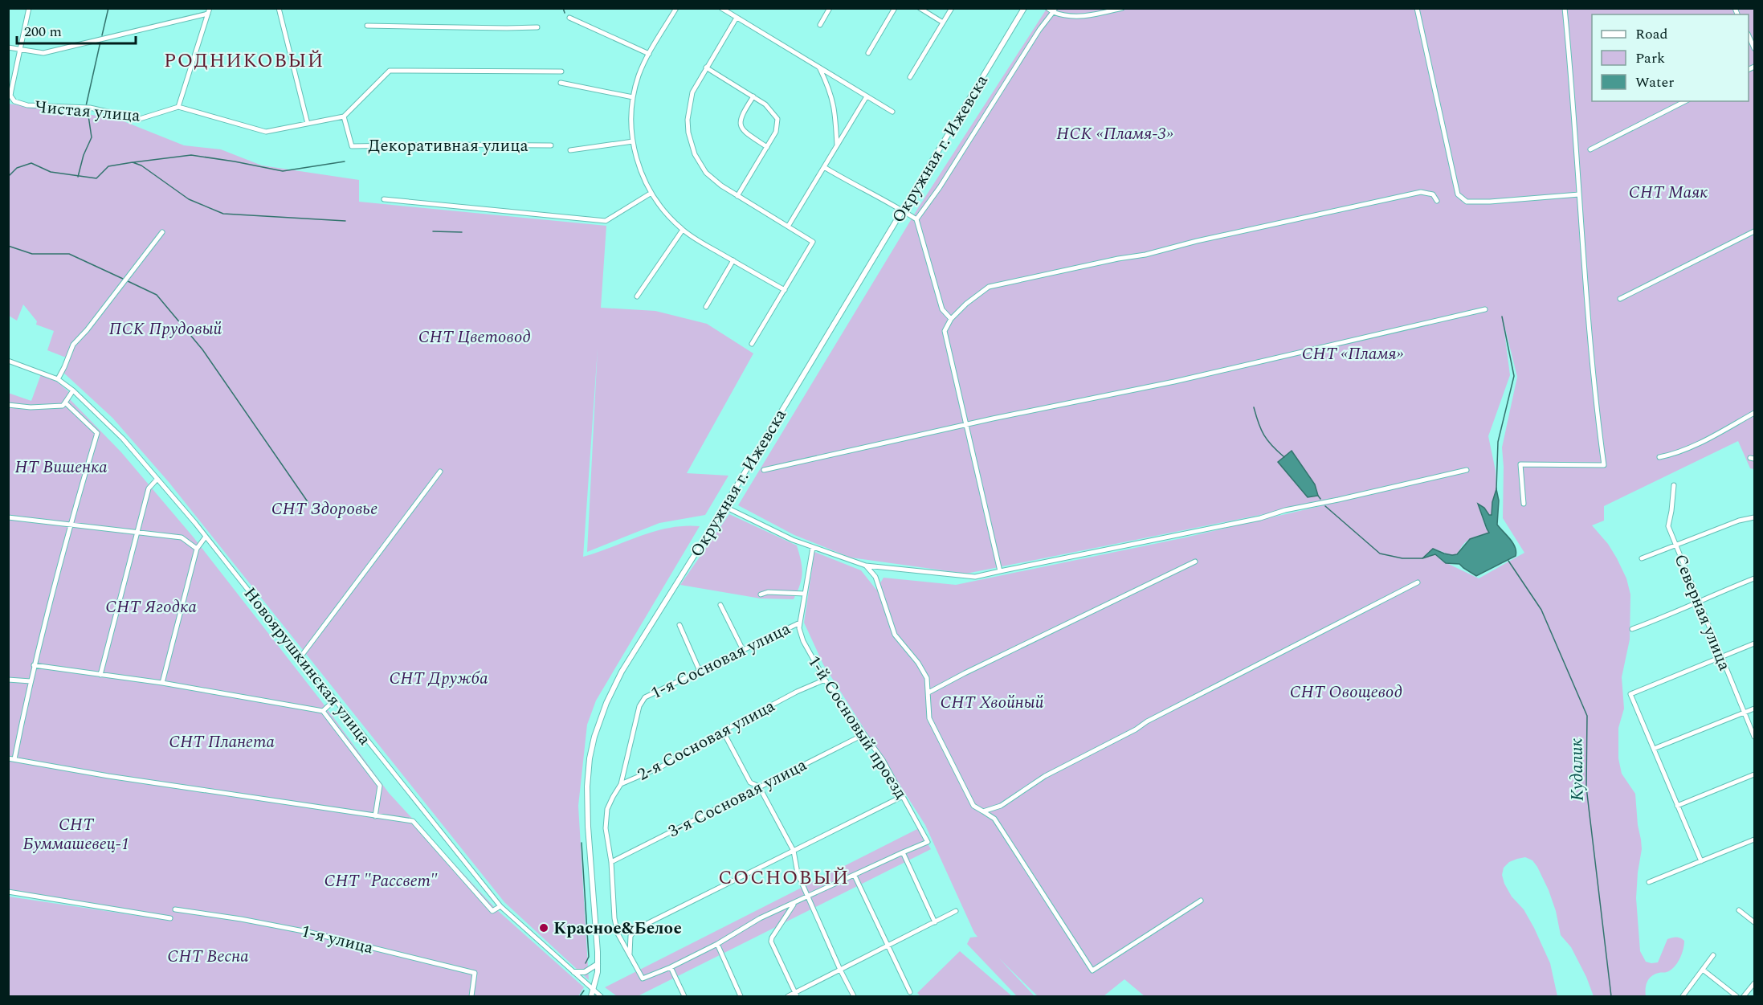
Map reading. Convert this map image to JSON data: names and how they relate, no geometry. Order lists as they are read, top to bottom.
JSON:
{
  "streets": {
    "main road": ["Окружная г. Ижевска"],
    "street": [
      "Чистая улица",
      "Декоративная улица",
      "Северная улица",
      "1-я Сосновая улица",
      "Новоярушкинская улица",
      "1-й Сосновый проезд",
      "2-я Сосновая улица",
      "3-я Сосновая улица",
      "1-я улица"
    ]
  },
  "crossings": [
    ["Окружная г. Ижевска", "Новоярушкинская улица"],
    ["1-я Сосновая улица", "1-й Сосновый проезд"],
    ["1-я Сосновая улица", "2-я Сосновая улица"],
    ["1-й Сосновый проезд", "2-я Сосновая улица"],
    ["1-й Сосновый проезд", "3-я Сосновая улица"],
    ["2-я Сосновая улица", "3-я Сосновая улица"]
  ],
  "districts": ["РОДНИКОВЫЙ", "СОСНОВЫЙ"],
  "water": ["Кудалик"],
  "parks": [
    "НСК «Пламя-3»",
    "СНТ Маяк",
    "ПСК Прудовый",
    "СНТ Цветовод",
    "СНТ «Пламя»",
    "НТ Вишенка",
    "СНТ Здоровье",
    "СНТ Ягодка",
    "СНТ Дружба",
    "СНТ Овощевод",
    "СНТ Хвойный",
    "СНТ Планета",
    "СНТ Буммашевец-1",
    "СНТ \"Рассвет\"",
    "СНТ Весна"
  ],
  "places": ["Красное&Белое"],
  "legend": ["Road", "Park", "Water"],
  "scale_bar": "200 m"
}
